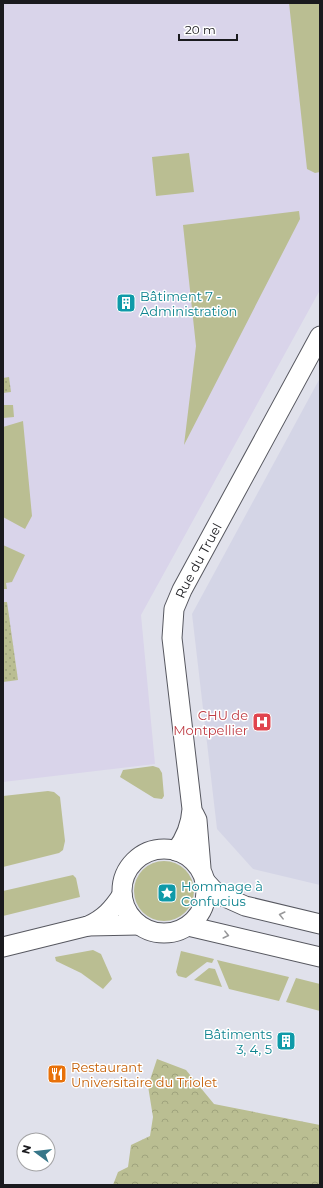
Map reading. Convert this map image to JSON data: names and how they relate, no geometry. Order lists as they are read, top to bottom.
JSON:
{
  "streets": {
    "street": ["Rue du Truel"]
  },
  "places": {
    "building": ["Bâtiment 7 - Administration", "Bâtiments 3, 4, 5"],
    "hospital": ["CHU de Montpellier"],
    "place": ["Hommage à Confucius"],
    "restaurant": ["Restaurant Universitaire du Triolet"]
  },
  "scale_bar": "20 m",
  "north": "left"
}
